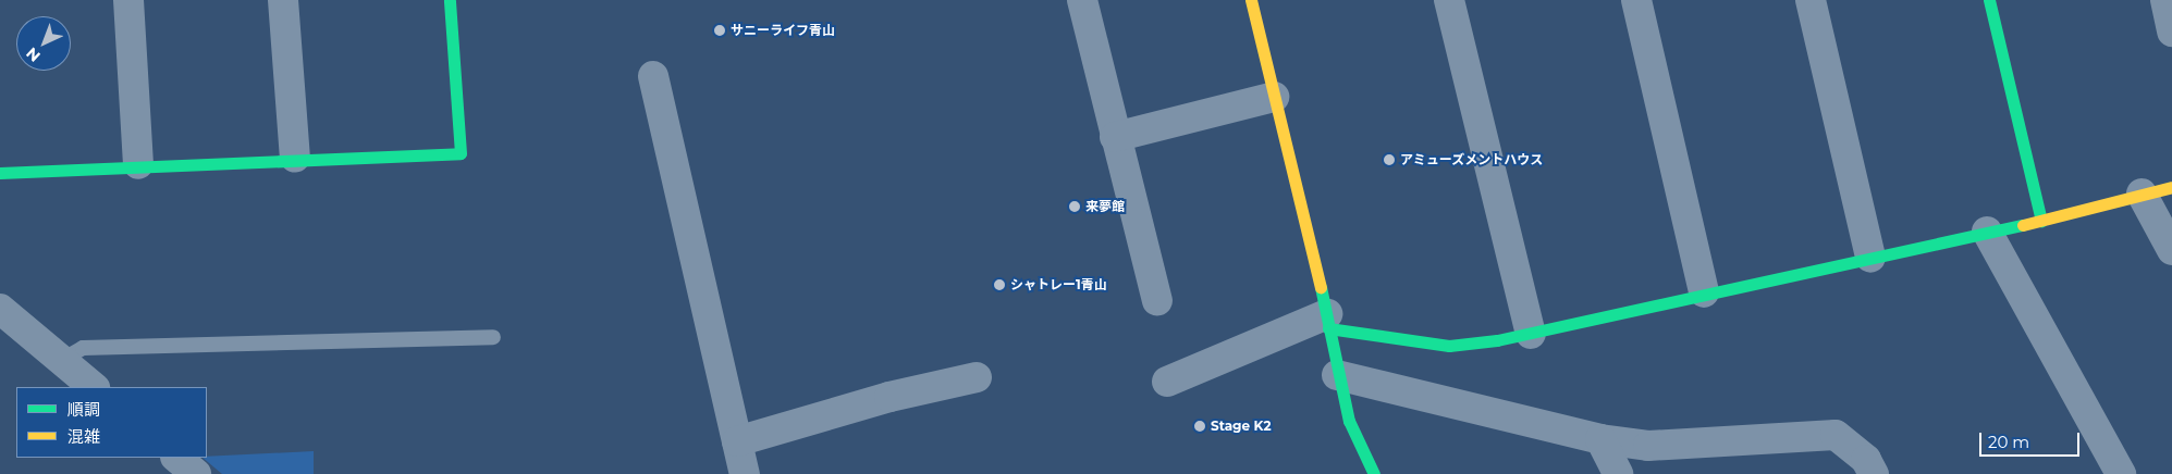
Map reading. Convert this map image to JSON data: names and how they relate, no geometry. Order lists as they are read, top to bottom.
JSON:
{
  "places": [
    "サニーライフ青山",
    "アミューズメントハウス",
    "来夢館",
    "シャトレー1青山",
    "Stage K2"
  ],
  "legend": ["順調", "混雑"],
  "scale_bar": "20 m",
  "north": "bottom left"
}
